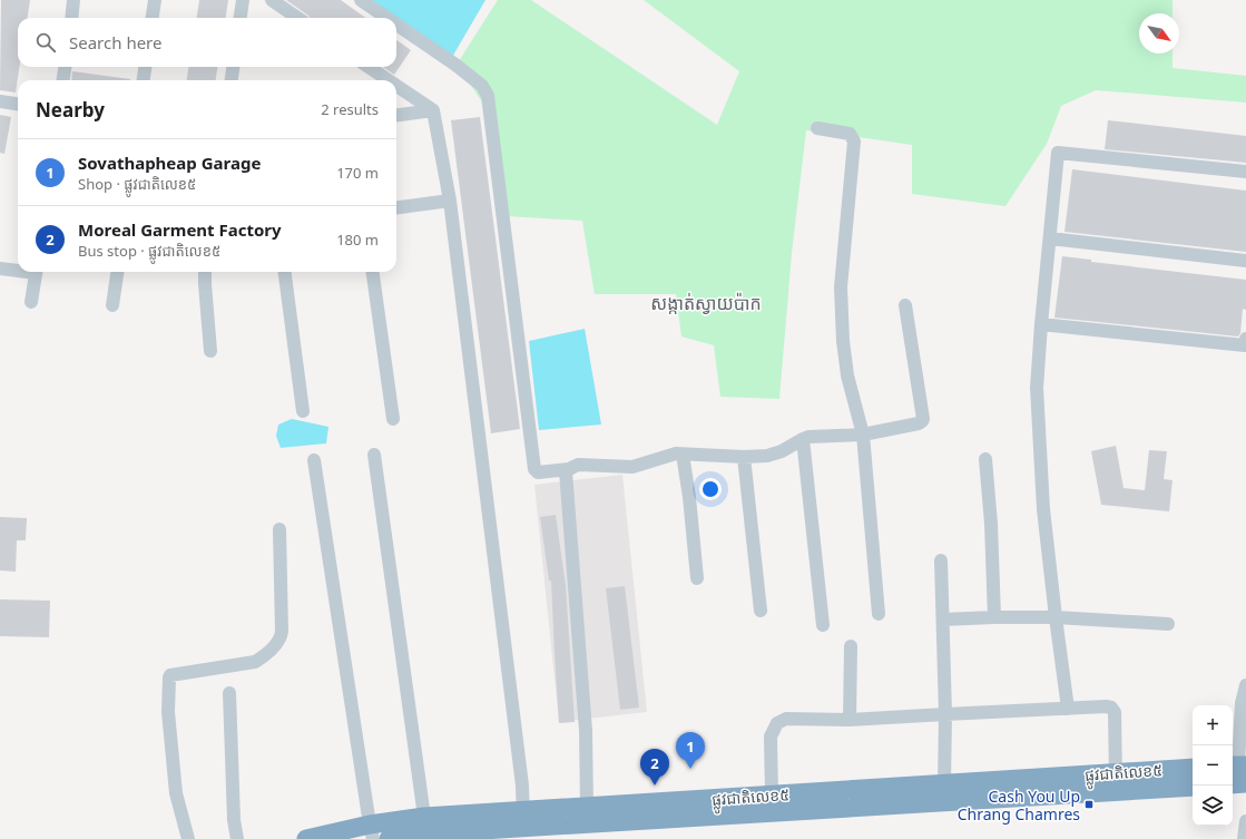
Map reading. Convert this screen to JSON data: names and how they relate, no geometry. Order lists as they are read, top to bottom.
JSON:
{
  "streets": {
    "highway": ["ផ្លូវជាតិលេខ៥"]
  },
  "districts": ["សង្កាត់ស្វាយប៉ាក"],
  "places": {
    "transit": ["Cash You Up Chrang Chamres"]
  },
  "north": "bottom right",
  "page": {
    "search": "Search here",
    "heading": ["Nearby", "2 results"],
    "list": [
      {
        "mark": "1",
        "name": "Sovathapheap Garage",
        "note": "Shop · ផ្លូវជាតិលេខ៥",
        "value": "170 m"
      },
      {
        "mark": "2",
        "name": "Moreal Garment Factory",
        "note": "Bus stop · ផ្លូវជាតិលេខ៥",
        "value": "180 m"
      }
    ],
    "map_buttons": ["+", "−"],
    "pins": ["1", "2"]
  }
}
